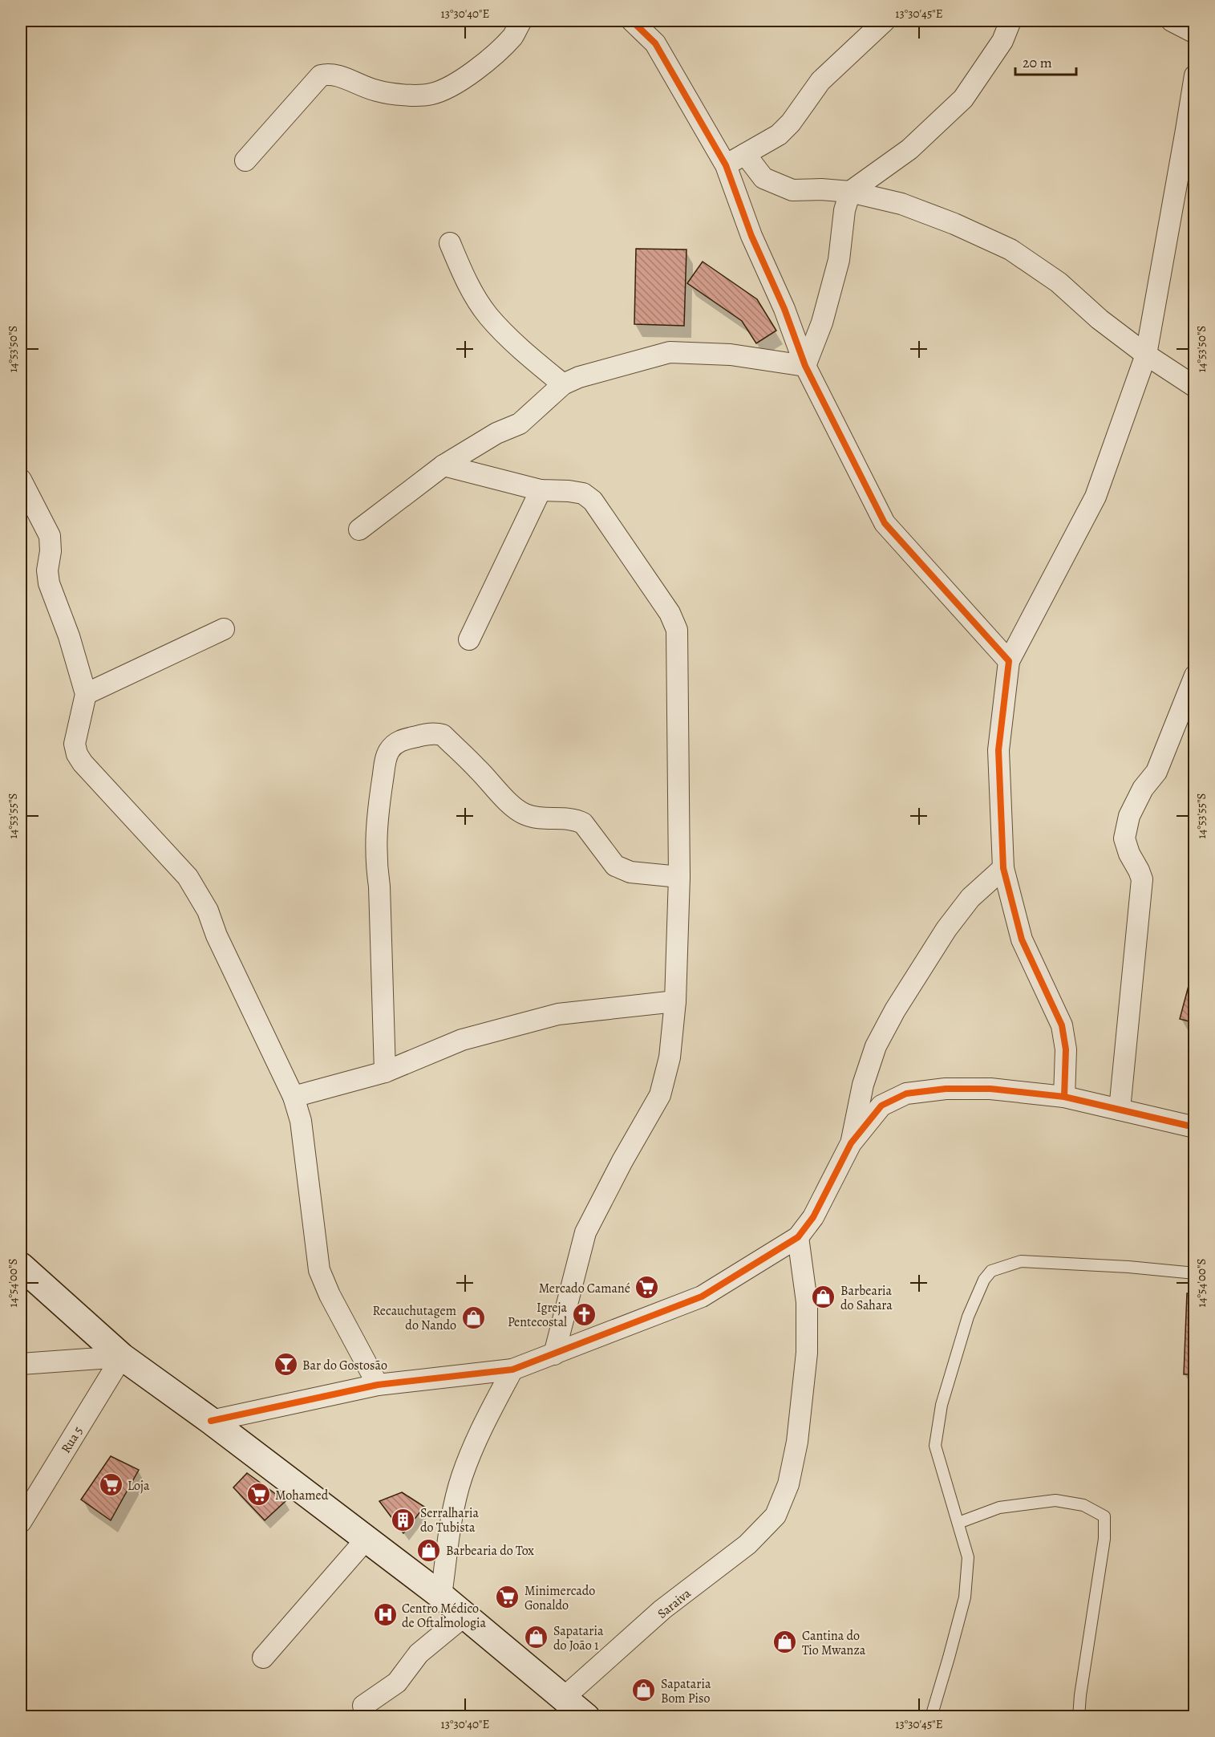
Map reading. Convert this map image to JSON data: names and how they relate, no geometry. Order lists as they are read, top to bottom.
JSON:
{
  "streets": {
    "street": ["Rua 5"]
  },
  "places": {
    "supermarket": [
      "Mercado Camané",
      "Loja",
      "Mohamed",
      "Minimercado Gonaldo"
    ],
    "shop": [
      "Barbearia do Sahara",
      "Recauchutagem do Nando",
      "Barbearia do Tox",
      "Sapataria do João 1",
      "Cantina do Tio Mwanza",
      "Sapataria Bom Piso"
    ],
    "church": ["Igreja Pentecostal"],
    "bar": ["Bar do Gostosão"],
    "building": ["Serralharia do Tubista"],
    "hospital": ["Centro Médico de Oftalmologia"]
  },
  "scale_bar": "20 m",
  "coordinates": [
    "13°30'40\"E",
    "13°30'45\"E",
    "14°53'50\"S",
    "14°53'55\"S",
    "14°54'00\"S"
  ]
}
